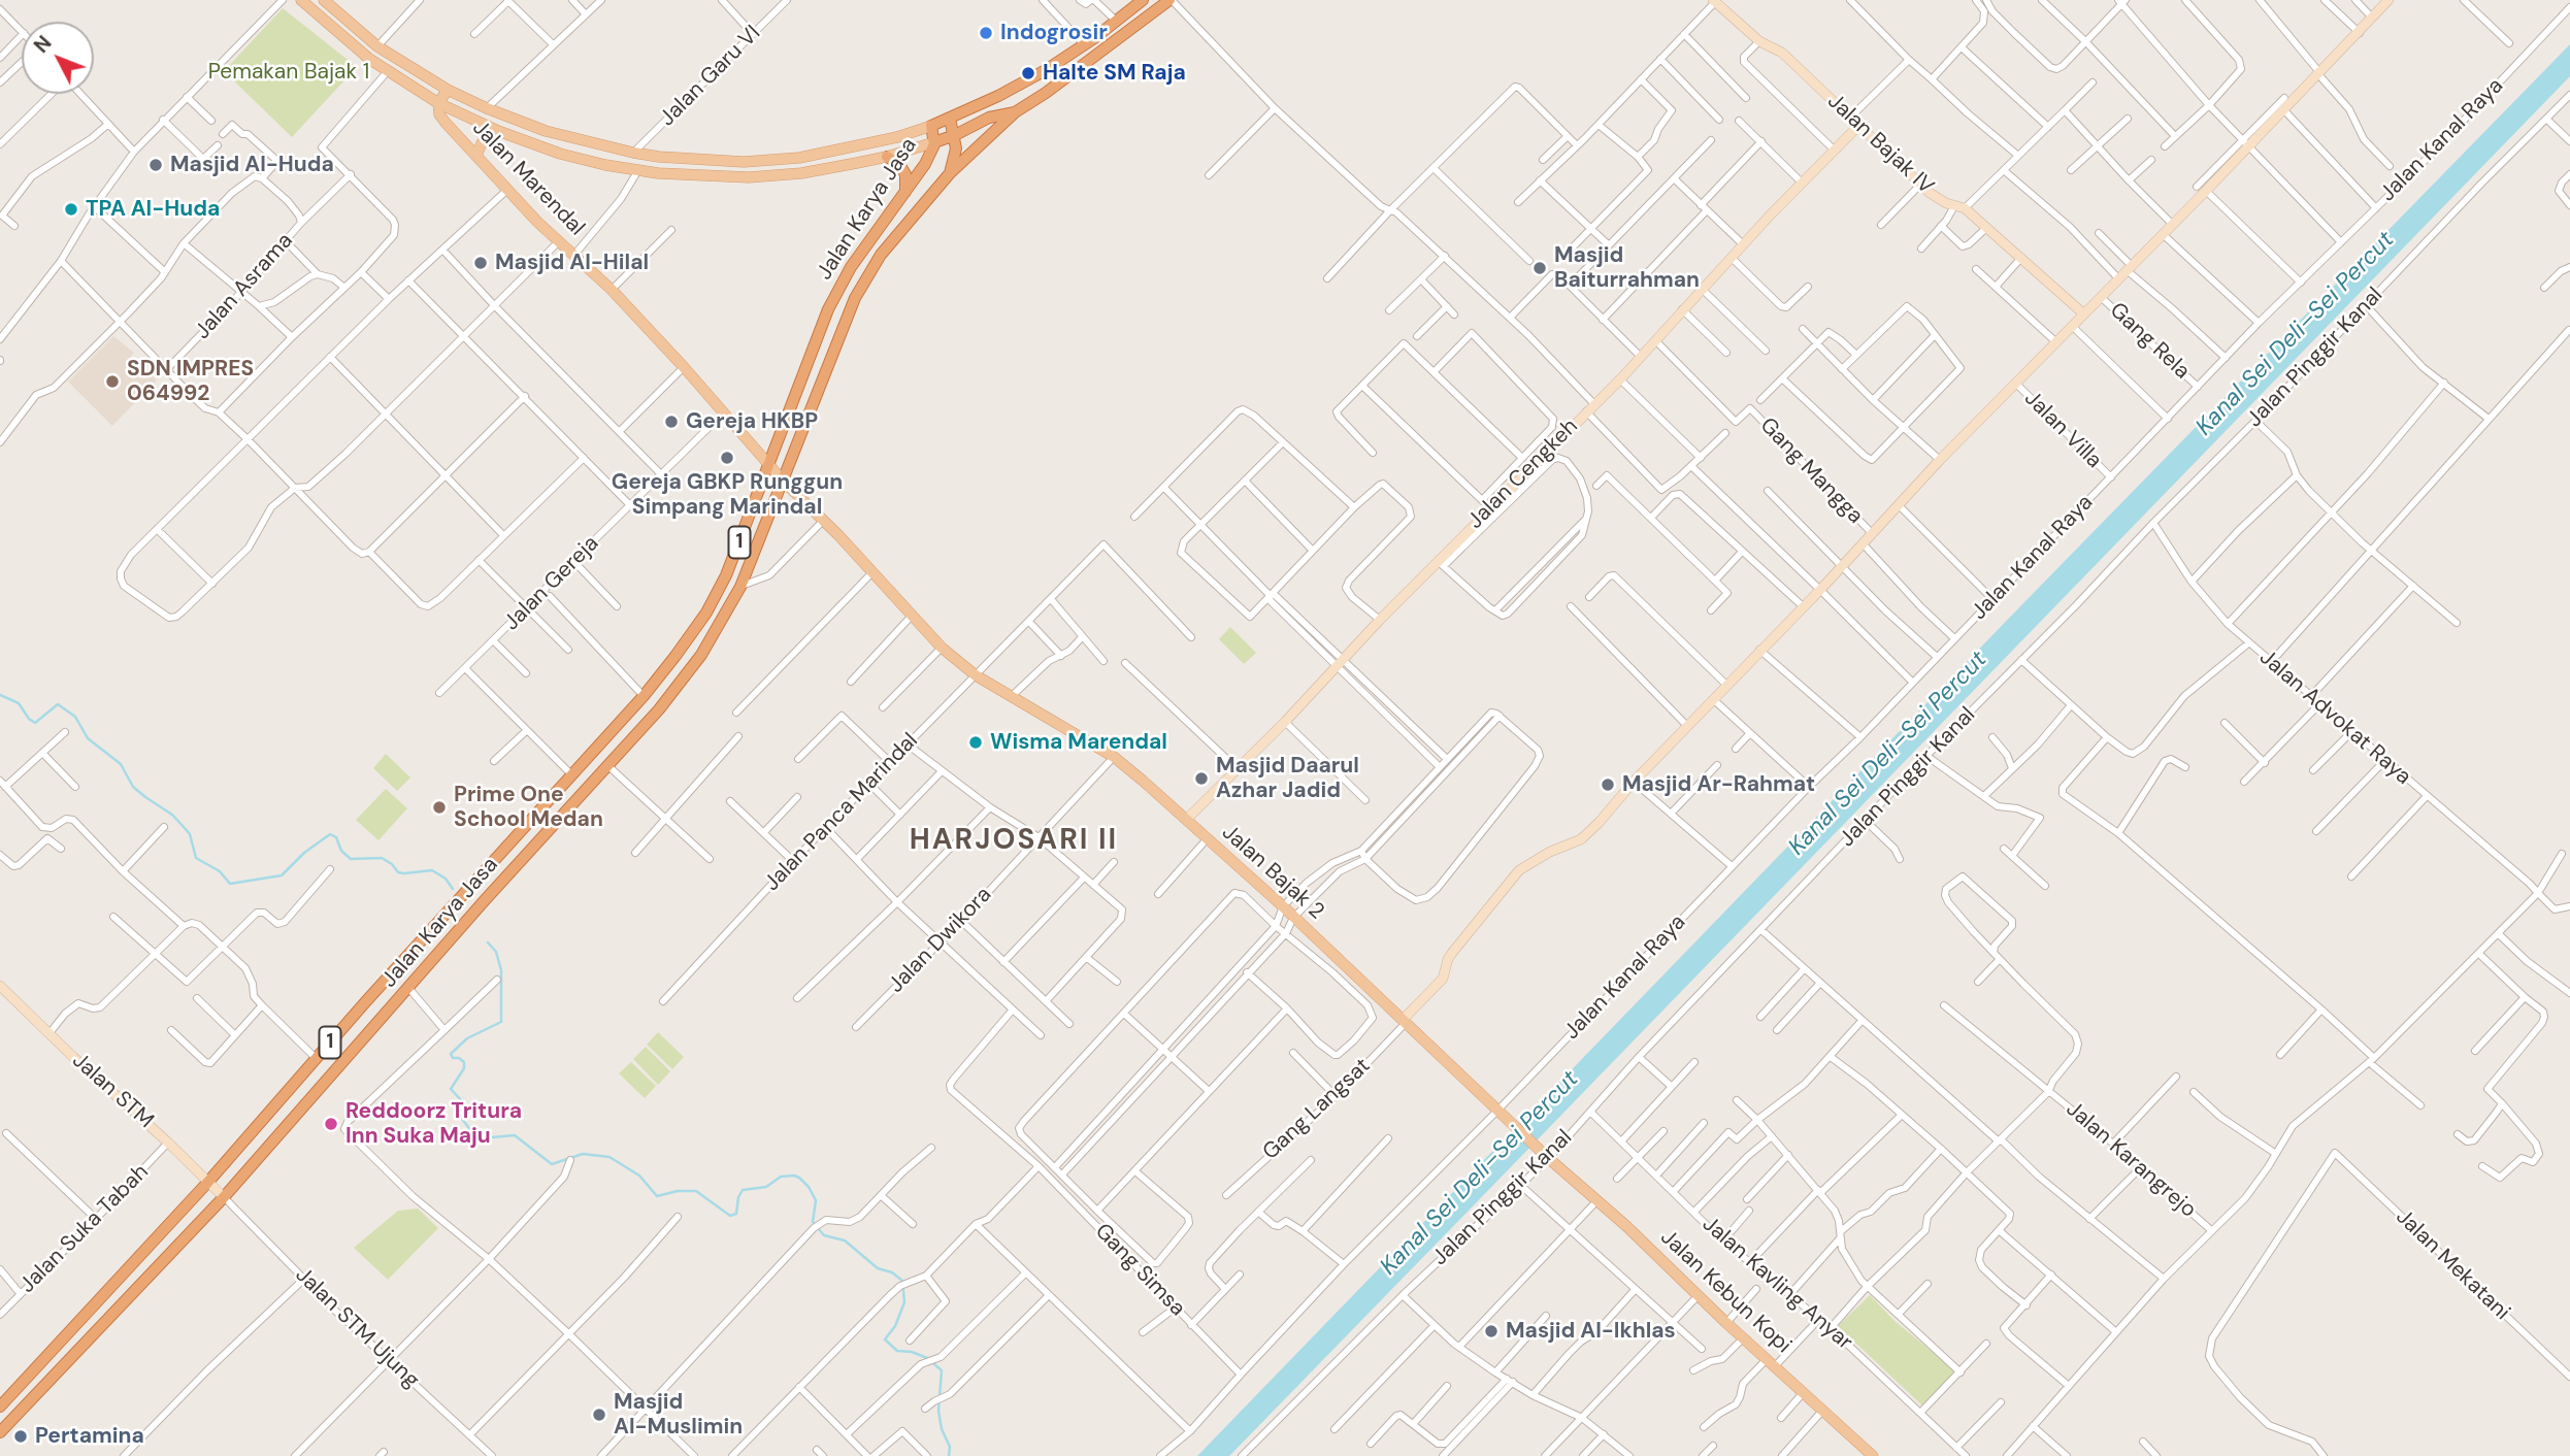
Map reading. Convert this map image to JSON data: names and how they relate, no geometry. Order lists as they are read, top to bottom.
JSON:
{
  "streets": {
    "highway": ["Jalan Karya Jasa", "1"],
    "main road": ["Jalan Marendal", "Jalan Bajak 2", "Jalan Kebun Kopi"],
    "street": [
      "Jalan Garu VI",
      "Jalan Kanal Raya",
      "Jalan Bajak IV",
      "Jalan Asrama",
      "Gang Rela",
      "Jalan Pinggir Kanal",
      "Jalan Villa",
      "Gang Mangga",
      "Jalan Cengkeh",
      "Jalan Gereja",
      "Jalan Advokat Raya",
      "Jalan Panca Marindal",
      "Jalan Dwikora",
      "Jalan STM",
      "Gang Langsat",
      "Jalan Karangrejo",
      "Jalan Suka Tabah",
      "Jalan Mekatani",
      "Gang Simsa",
      "Jalan Kavling Anyar",
      "Jalan STM Ujung"
    ]
  },
  "crossings": [
    ["Jalan Kanal Raya", "Gang Rela"],
    ["Jalan Kanal Raya", "Jalan Villa"],
    ["Jalan Kanal Raya", "Jalan Bajak 2"],
    ["Jalan Bajak IV", "Jalan Cengkeh"],
    ["Jalan Marendal", "Jalan Karya Jasa"],
    ["Jalan Marendal", "Jalan Gereja"],
    ["Jalan Marendal", "Jalan Bajak 2"],
    ["Jalan Karya Jasa", "Jalan Bajak 2"],
    ["Jalan Karya Jasa", "Jalan STM"],
    ["Jalan Karya Jasa", "Jalan STM Ujung"],
    ["Jalan Pinggir Kanal", "Jalan Advokat Raya"],
    ["Jalan Pinggir Kanal", "Jalan Kavling Anyar"],
    ["Jalan Pinggir Kanal", "Jalan Kebun Kopi"],
    ["Gang Mangga", "Jalan Cengkeh"],
    ["Jalan Cengkeh", "Jalan Bajak 2"],
    ["Jalan Panca Marindal", "Jalan Bajak 2"],
    ["Jalan Bajak 2", "Jalan Dwikora"],
    ["Jalan Bajak 2", "Gang Langsat"],
    ["Jalan STM", "Jalan Suka Tabah"],
    ["Jalan STM", "Jalan STM Ujung"]
  ],
  "districts": ["HARJOSARI II"],
  "water": ["Kanal Sei Deli–Sei Percut"],
  "parks": ["Pemakan Bajak 1"],
  "places": [
    "Indogrosir",
    "Halte SM Raja",
    "Masjid Al-Huda",
    "TPA Al-Huda",
    "Masjid Al-Hilal",
    "Masjid Baiturrahman",
    "SDN IMPRES 064992",
    "Gereja HKBP",
    "Gereja GBKP Runggun Simpang Marindal",
    "Wisma Marendal",
    "Masjid Daarul Azhar Jadid",
    "Masjid Ar-Rahmat",
    "Prime One School Medan",
    "Reddoorz Tritura Inn Suka Maju",
    "Masjid Al-Ikhlas",
    "Masjid Al-Muslimin",
    "Pertamina"
  ],
  "north": "top left"
}
